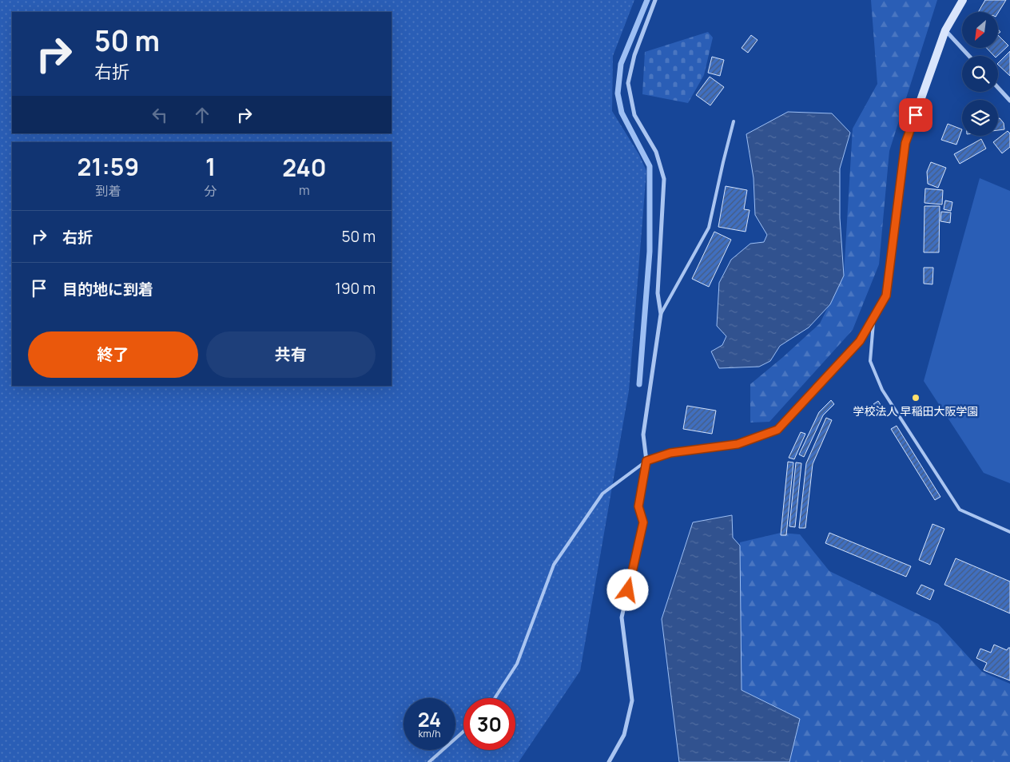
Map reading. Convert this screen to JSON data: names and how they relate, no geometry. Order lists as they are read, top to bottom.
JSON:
{
  "places": ["学校法人 早稲田大阪学園"],
  "north": "bottom left",
  "page": {
    "turn": ["50 m", "右折"],
    "eta": [
      "21:59",
      "到着",
      "1",
      "分",
      "240",
      "m"
    ],
    "list": [
      {
        "name": "右折",
        "value": "50 m"
      },
      {
        "name": "目的地に到着",
        "value": "190 m"
      }
    ],
    "buttons": ["終了", "共有"],
    "speed": "24 km/h",
    "limit": "30"
  }
}
